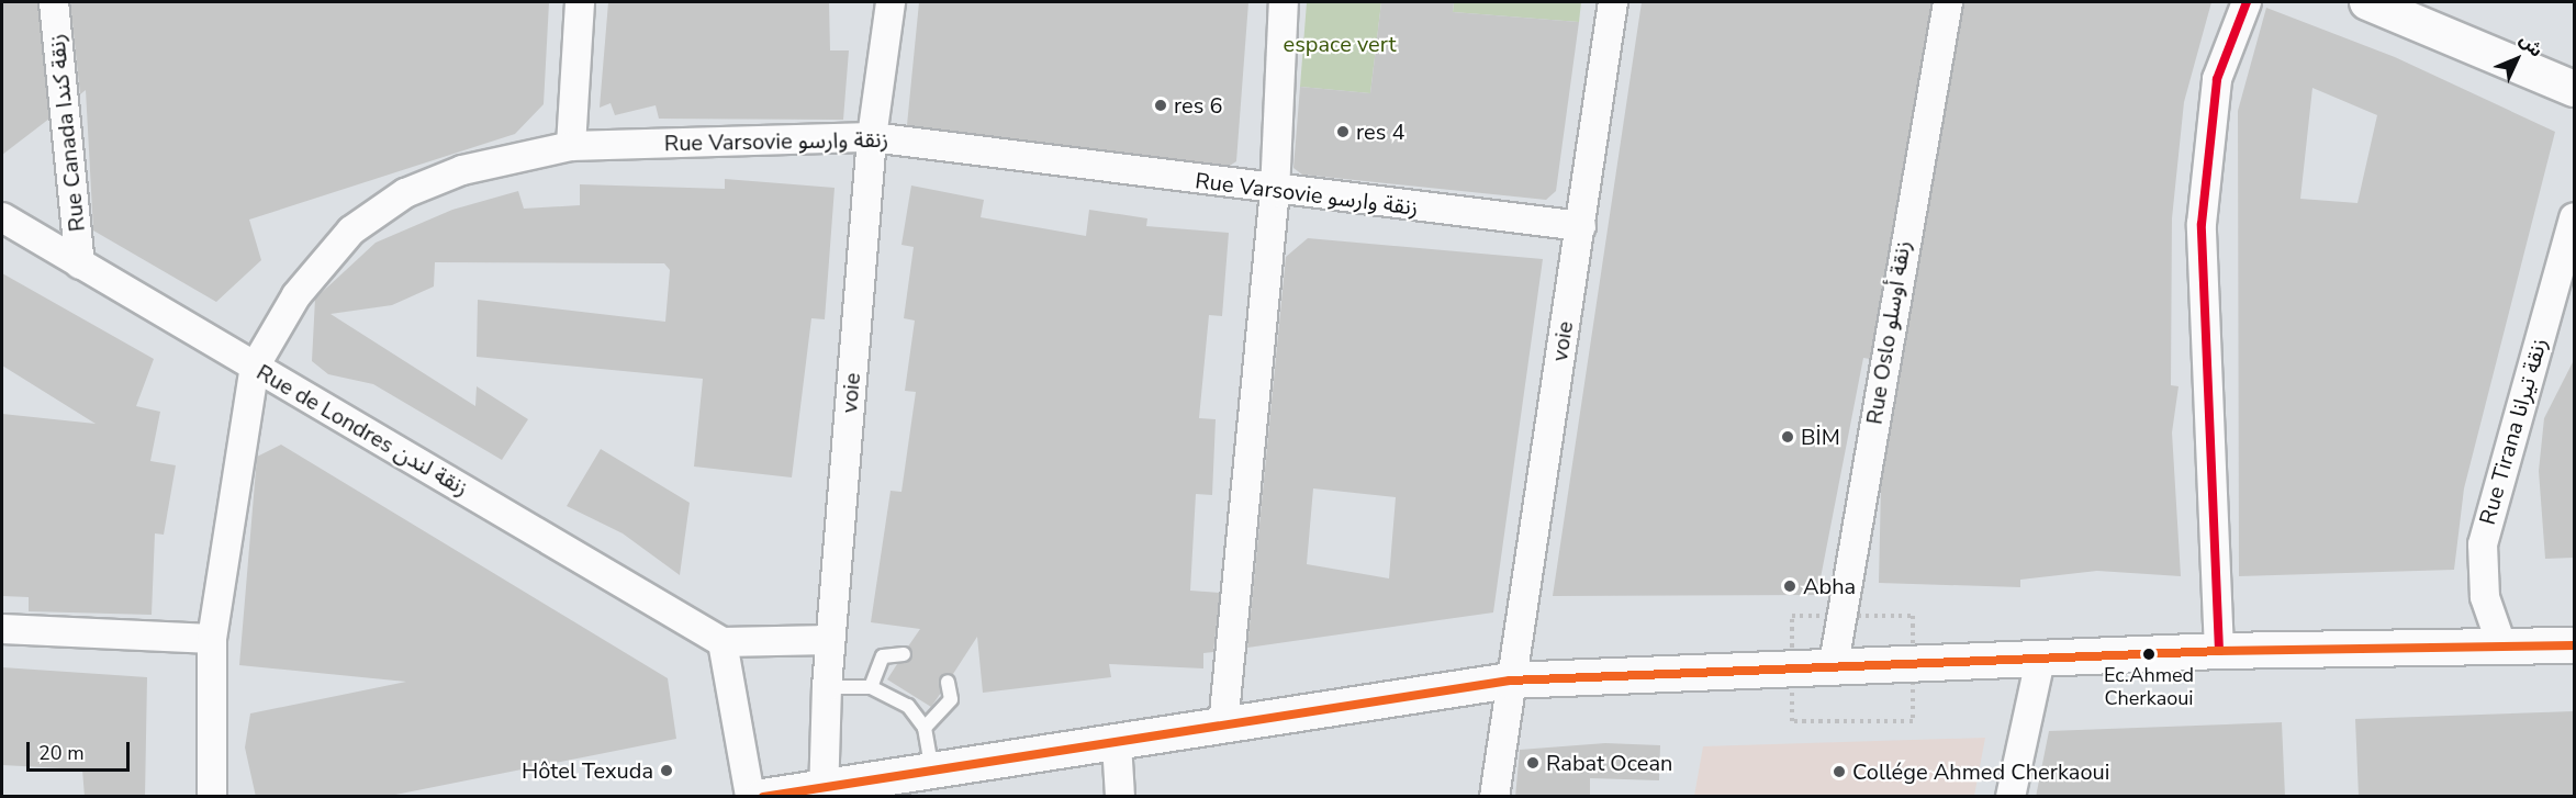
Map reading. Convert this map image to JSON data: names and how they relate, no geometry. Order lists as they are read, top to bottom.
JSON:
{
  "streets": {
    "street": [
      "Rue Canada زنقة كندا",
      "Rue Varsovie زنقة وارسو",
      "Rue Oslo زنقة أوسلو",
      "voie",
      "Rue de Londres زنقة لندن",
      "Rue Tirana زنقة تيرانا"
    ]
  },
  "crossings": [
    ["Rue Canada زنقة كندا", "Rue de Londres زنقة لندن"],
    ["Rue Varsovie زنقة وارسو", "voie"],
    ["Rue Varsovie زنقة وارسو", "Rue de Londres زنقة لندن"]
  ],
  "parks": ["espace vert"],
  "places": [
    "res 6",
    "res 4",
    "BİM",
    "Abha",
    "Ec.Ahmed Cherkaoui",
    "Rabat Ocean",
    "Hôtel Texuda",
    "Collége Ahmed Cherkaoui"
  ],
  "scale_bar": "20 m",
  "north": "top right"
}
